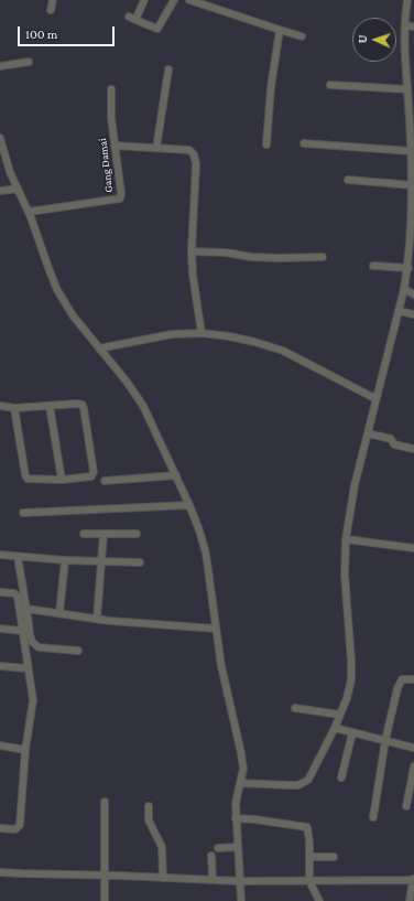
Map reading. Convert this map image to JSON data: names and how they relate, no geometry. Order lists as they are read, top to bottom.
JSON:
{
  "streets": {
    "street": ["Gang Damai"]
  },
  "scale_bar": "100 m",
  "north": "left"
}
